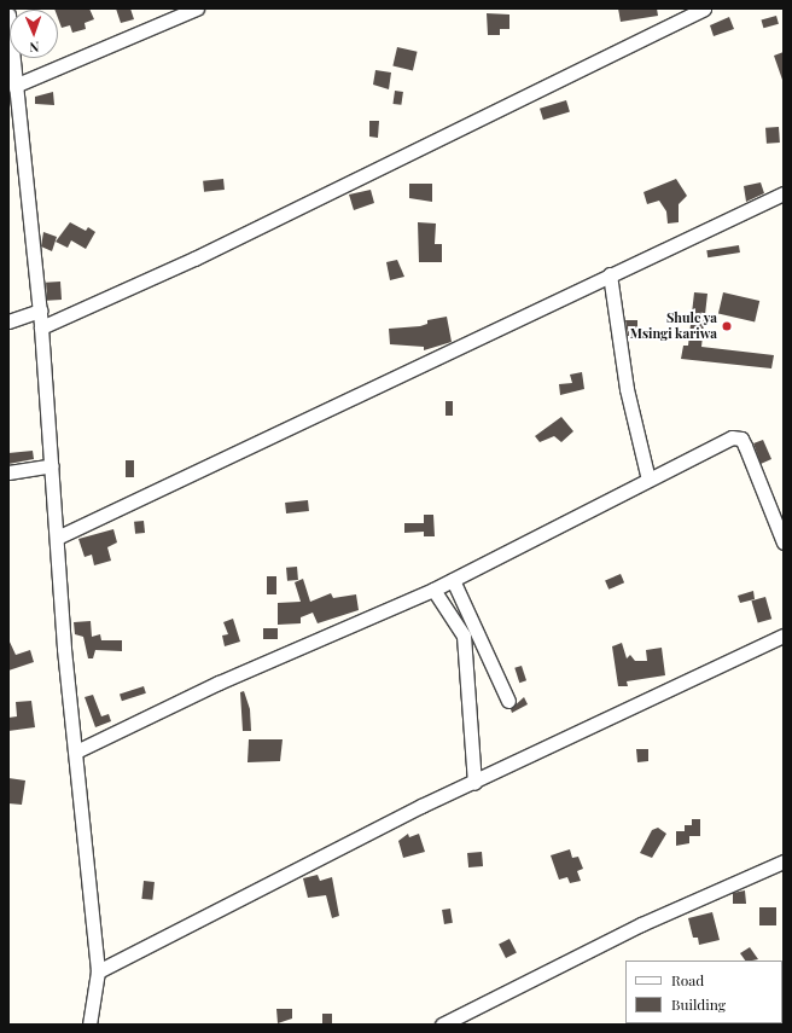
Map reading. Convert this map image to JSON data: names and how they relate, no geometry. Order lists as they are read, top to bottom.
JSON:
{
  "places": ["Shule ya Msingi kariwa"],
  "legend": ["Road", "Building"],
  "north": "bottom"
}
